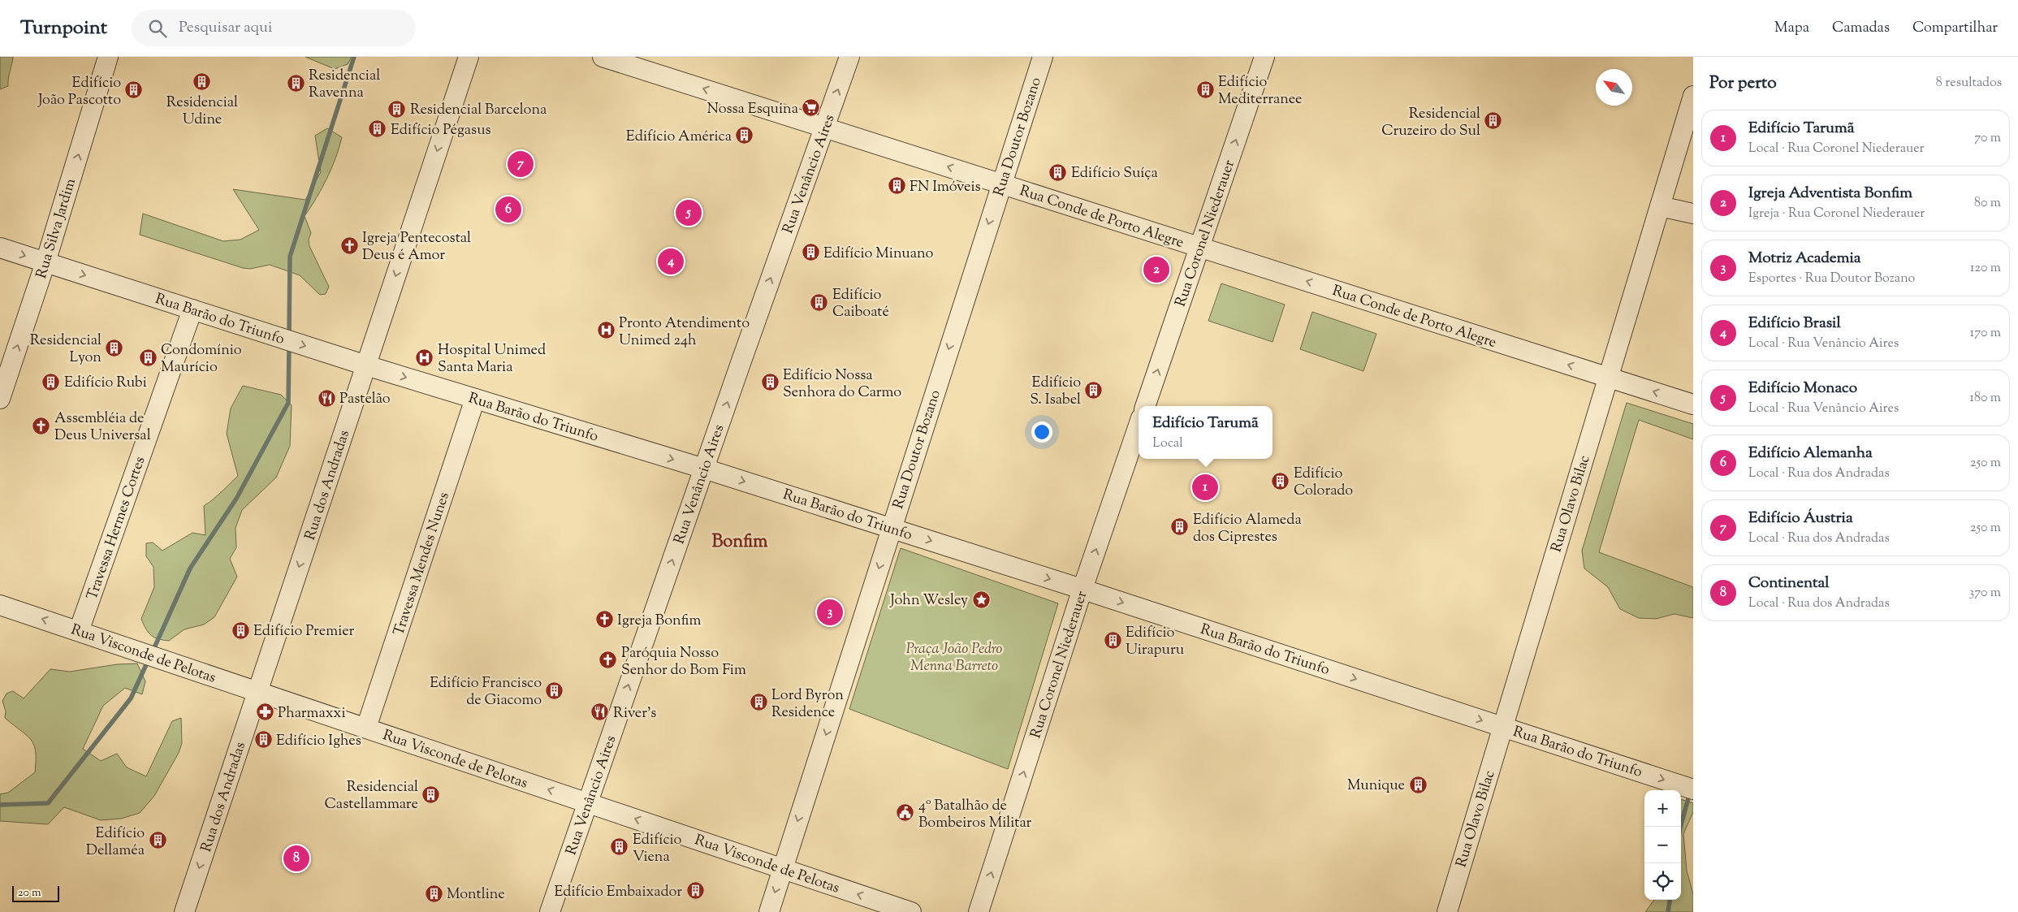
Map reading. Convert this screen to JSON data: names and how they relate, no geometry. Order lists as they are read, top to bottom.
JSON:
{
  "streets": {
    "street": [
      "Rua Doutor Bozano",
      "Rua Venâncio Aires",
      "Rua Conde de Porto Alegre",
      "Rua Silva Jardim",
      "Rua Coronel Niederauer",
      "Rua Barão do Triunfo",
      "Rua dos Andradas",
      "Rua Olavo Bilac",
      "Travessa Hermes Cortes",
      "Travessa Mendes Nunes",
      "Rua Visconde de Pelotas"
    ]
  },
  "crossings": [
    ["Rua Doutor Bozano", "Rua Conde de Porto Alegre"],
    ["Rua Doutor Bozano", "Rua Barão do Triunfo"],
    ["Rua Doutor Bozano", "Rua Visconde de Pelotas"],
    ["Rua Venâncio Aires", "Rua Conde de Porto Alegre"],
    ["Rua Venâncio Aires", "Rua Barão do Triunfo"],
    ["Rua Venâncio Aires", "Rua Visconde de Pelotas"],
    ["Rua Conde de Porto Alegre", "Rua Coronel Niederauer"],
    ["Rua Conde de Porto Alegre", "Rua Olavo Bilac"],
    ["Rua Silva Jardim", "Rua Barão do Triunfo"],
    ["Rua Coronel Niederauer", "Rua Barão do Triunfo"],
    ["Rua Barão do Triunfo", "Rua dos Andradas"],
    ["Rua Barão do Triunfo", "Rua Olavo Bilac"],
    ["Rua Barão do Triunfo", "Travessa Hermes Cortes"],
    ["Rua Barão do Triunfo", "Travessa Mendes Nunes"],
    ["Rua dos Andradas", "Rua Visconde de Pelotas"],
    ["Travessa Hermes Cortes", "Rua Visconde de Pelotas"],
    ["Travessa Mendes Nunes", "Rua Visconde de Pelotas"]
  ],
  "one_way": [
    "Rua Doutor Bozano",
    "Rua Venâncio Aires",
    "Rua Conde de Porto Alegre",
    "Rua Silva Jardim",
    "Rua Coronel Niederauer",
    "Rua Barão do Triunfo",
    "Rua dos Andradas",
    "Rua Visconde de Pelotas"
  ],
  "districts": ["Bonfim"],
  "parks": ["Praça João Pedro Menna Barreto"],
  "places": {
    "building": [
      "Residencial Udine",
      "Residencial Ravenna",
      "Edifício Mediterranee",
      "Edifício João Pascotto",
      "Residencial Barcelona",
      "Residencial Cruzeiro do Sul",
      "Edifício Pégasus",
      "Edifício América",
      "Edifício Suíça",
      "FN Imóveis",
      "Edifício Minuano",
      "Edifício Caiboaté",
      "Residencial Lyon",
      "Condomínio Maurício",
      "Edifício Rubi",
      "Edifício Nossa Senhora do Carmo",
      "Edifício S. Isabel",
      "Edifício Colorado",
      "Edifício Alameda dos Ciprestes",
      "Edifício Premier",
      "Edifício Uirapuru",
      "Edifício Francisco de Giacomo",
      "Lord Byron Residence",
      "Edifício Ighes",
      "Munique",
      "Residencial Castellammare",
      "Edifício Dellaméa",
      "Edifício Viena",
      "Edifício Embaixador",
      "Montline"
    ],
    "supermarket": ["Nossa Esquina"],
    "church": [
      "Igreja Pentecostal Deus é Amor",
      "Assembléia de Deus Universal",
      "Igreja Bonfim",
      "Paróquia Nosso Senhor do Bom Fim"
    ],
    "hospital": ["Pronto Atendimento Unimed 24h", "Hospital Unimed Santa Maria"],
    "restaurant": ["Pastelão", "River's"],
    "place": ["John Wesley"],
    "pharmacy": ["Pharmaxxi"],
    "public building": ["4º Batalhão de Bombeiros Militar"]
  },
  "scale_bar": "20 m",
  "north": "top left",
  "page": {
    "header": "Turnpoint",
    "search": "Pesquisar aqui",
    "nav": ["Mapa", "Camadas", "Compartilhar"],
    "heading": ["Por perto", "8 resultados"],
    "list": [
      {
        "mark": "1",
        "name": "Edifício Tarumã",
        "note": "Local · Rua Coronel Niederauer",
        "value": "70 m"
      },
      {
        "mark": "2",
        "name": "Igreja Adventista Bonfim",
        "note": "Igreja · Rua Coronel Niederauer",
        "value": "80 m"
      },
      {
        "mark": "3",
        "name": "Motriz Academia",
        "note": "Esportes · Rua Doutor Bozano",
        "value": "120 m"
      },
      {
        "mark": "4",
        "name": "Edifício Brasil",
        "note": "Local · Rua Venâncio Aires",
        "value": "170 m"
      },
      {
        "mark": "5",
        "name": "Edifício Monaco",
        "note": "Local · Rua Venâncio Aires",
        "value": "180 m"
      },
      {
        "mark": "6",
        "name": "Edifício Alemanha",
        "note": "Local · Rua dos Andradas",
        "value": "250 m"
      },
      {
        "mark": "7",
        "name": "Edifício Áustria",
        "note": "Local · Rua dos Andradas",
        "value": "250 m"
      },
      {
        "mark": "8",
        "name": "Continental",
        "note": "Local · Rua dos Andradas",
        "value": "370 m"
      }
    ],
    "pins": [
      "7",
      "6",
      "5",
      "4",
      "2",
      "1",
      "3",
      "8"
    ],
    "popup": ["Edifício Tarumã", "Local"],
    "map_buttons": ["+", "−"],
    "scale": "20 m"
  }
}
